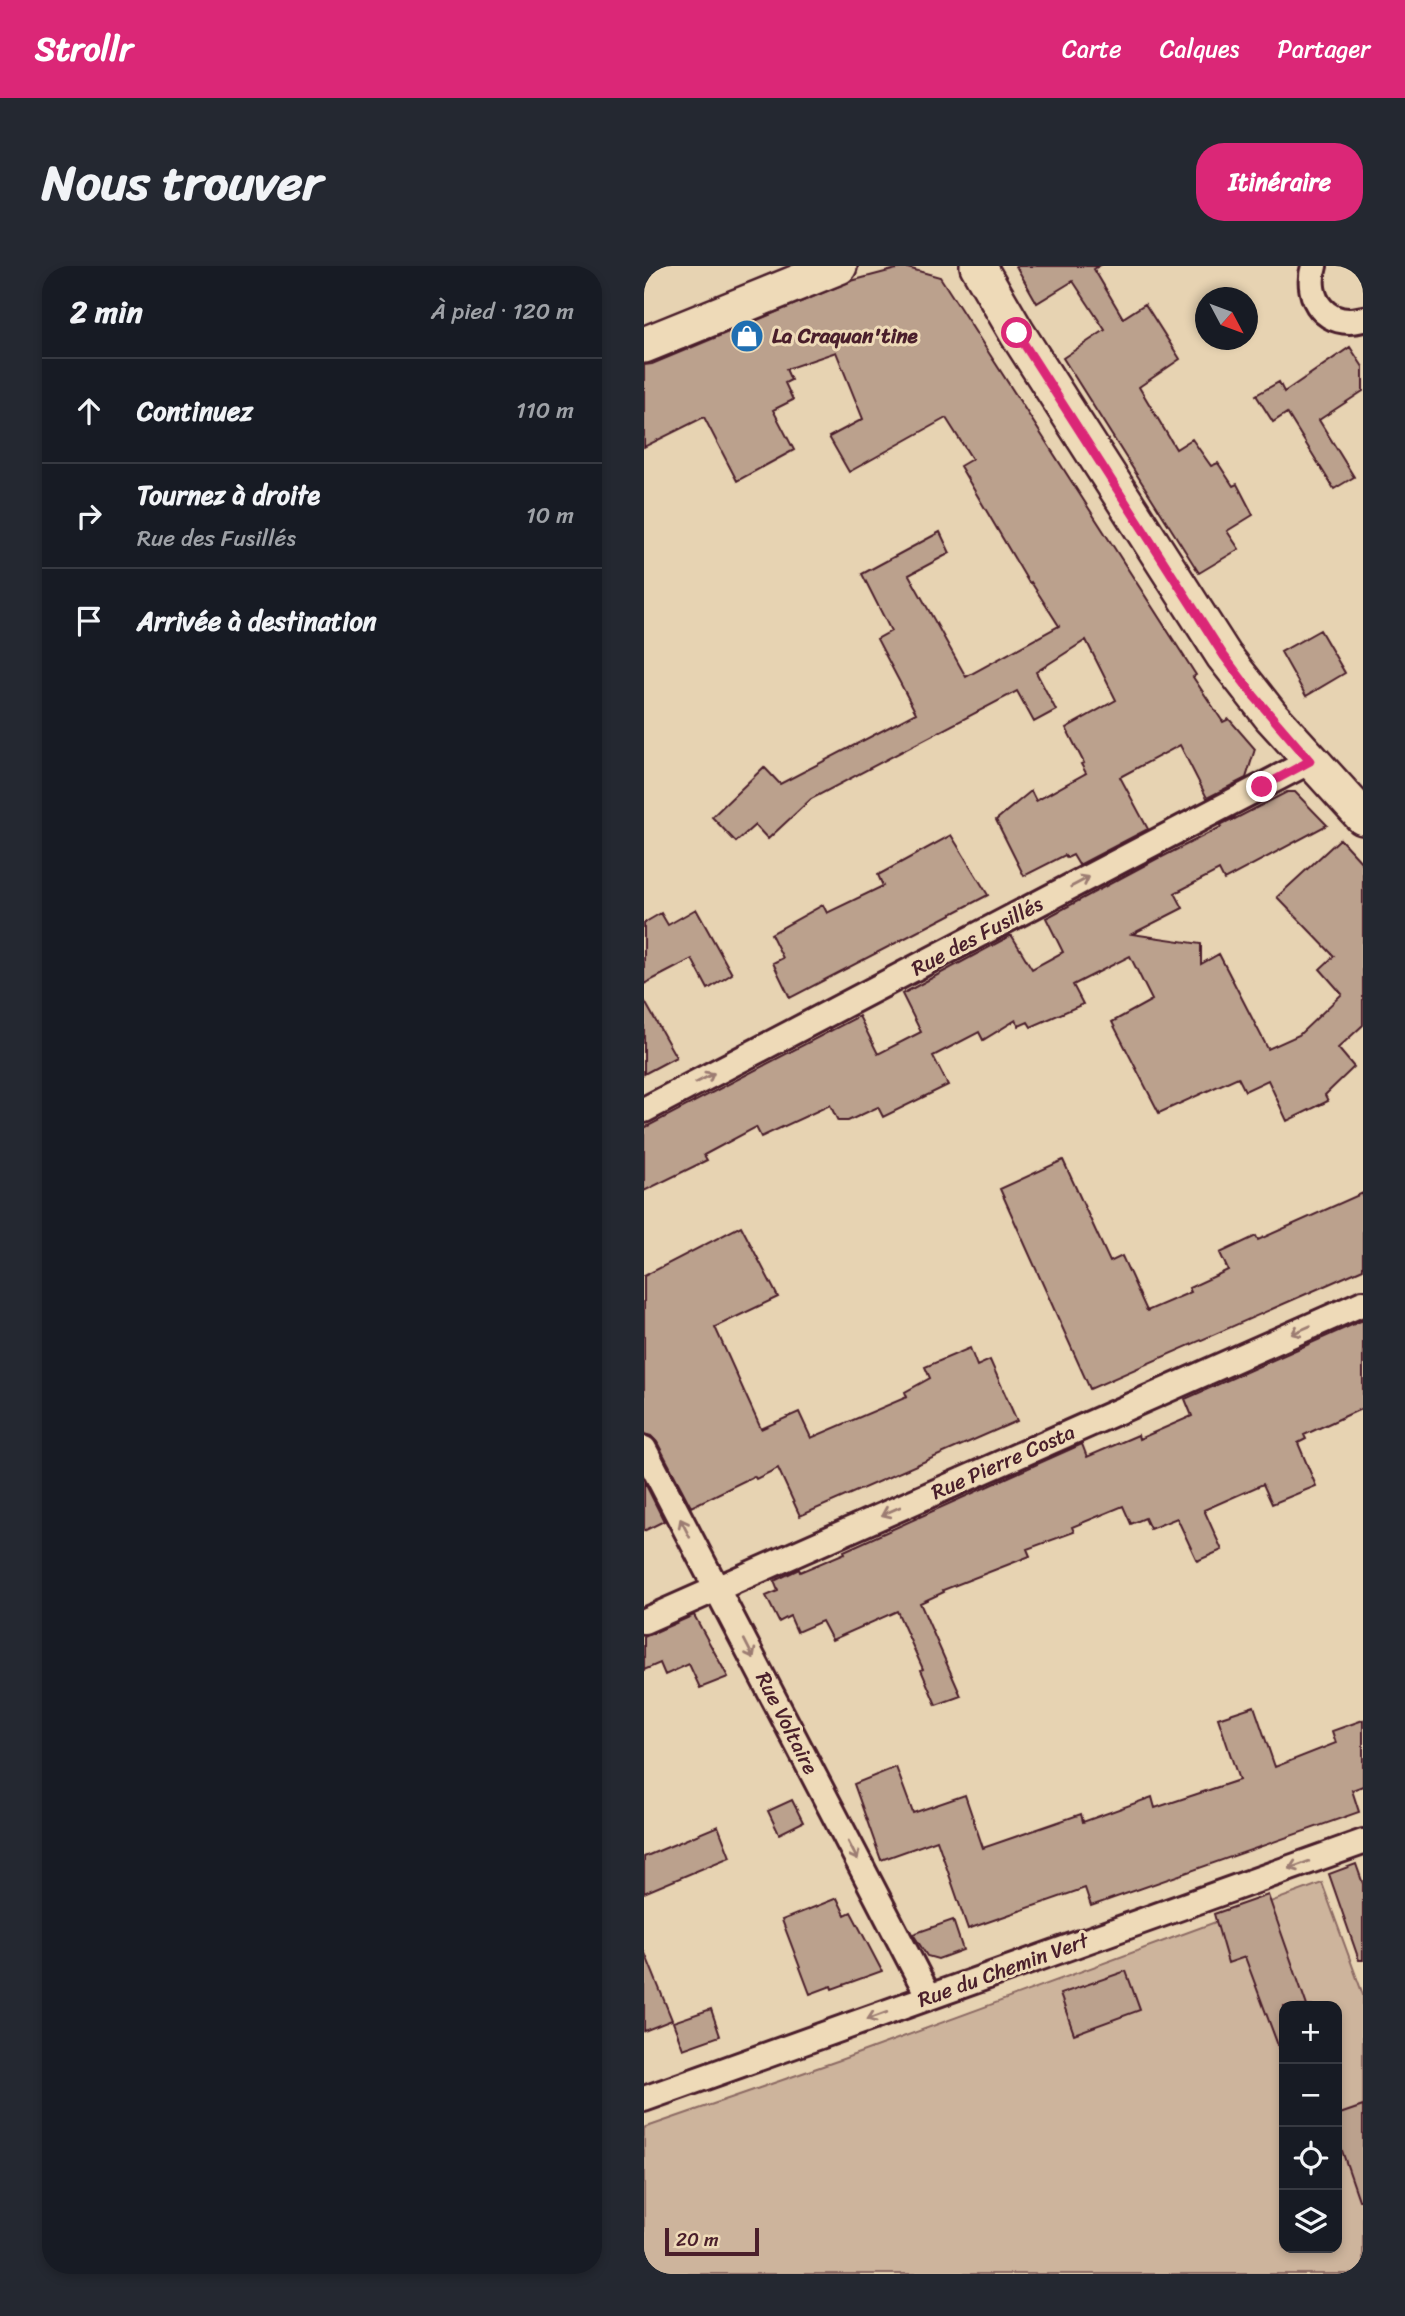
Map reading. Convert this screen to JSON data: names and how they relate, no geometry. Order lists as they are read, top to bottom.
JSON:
{
  "streets": {
    "street": [
      "Rue des Fusillés",
      "Rue Pierre Costa",
      "Rue Voltaire",
      "Rue du Chemin Vert"
    ]
  },
  "crossings": [
    ["Rue Pierre Costa", "Rue Voltaire"],
    ["Rue Voltaire", "Rue du Chemin Vert"]
  ],
  "one_way": ["Rue des Fusillés", "Rue Pierre Costa", "Rue du Chemin Vert"],
  "places": {
    "shop": ["La Craquan'tine"]
  },
  "scale_bar": "20 m",
  "north": "bottom right",
  "page": {
    "header": "Strollr",
    "nav": ["Carte", "Calques", "Partager"],
    "title": "Nous trouver",
    "buttons": "Itinéraire",
    "heading": ["2 min", "À pied · 120 m"],
    "list": [
      ["Continuez", "110 m"],
      ["Tournez à droite", "Rue des Fusillés", "10 m"],
      "Arrivée à destination"
    ],
    "map_buttons": ["+", "−"],
    "scale": "20 m"
  }
}
